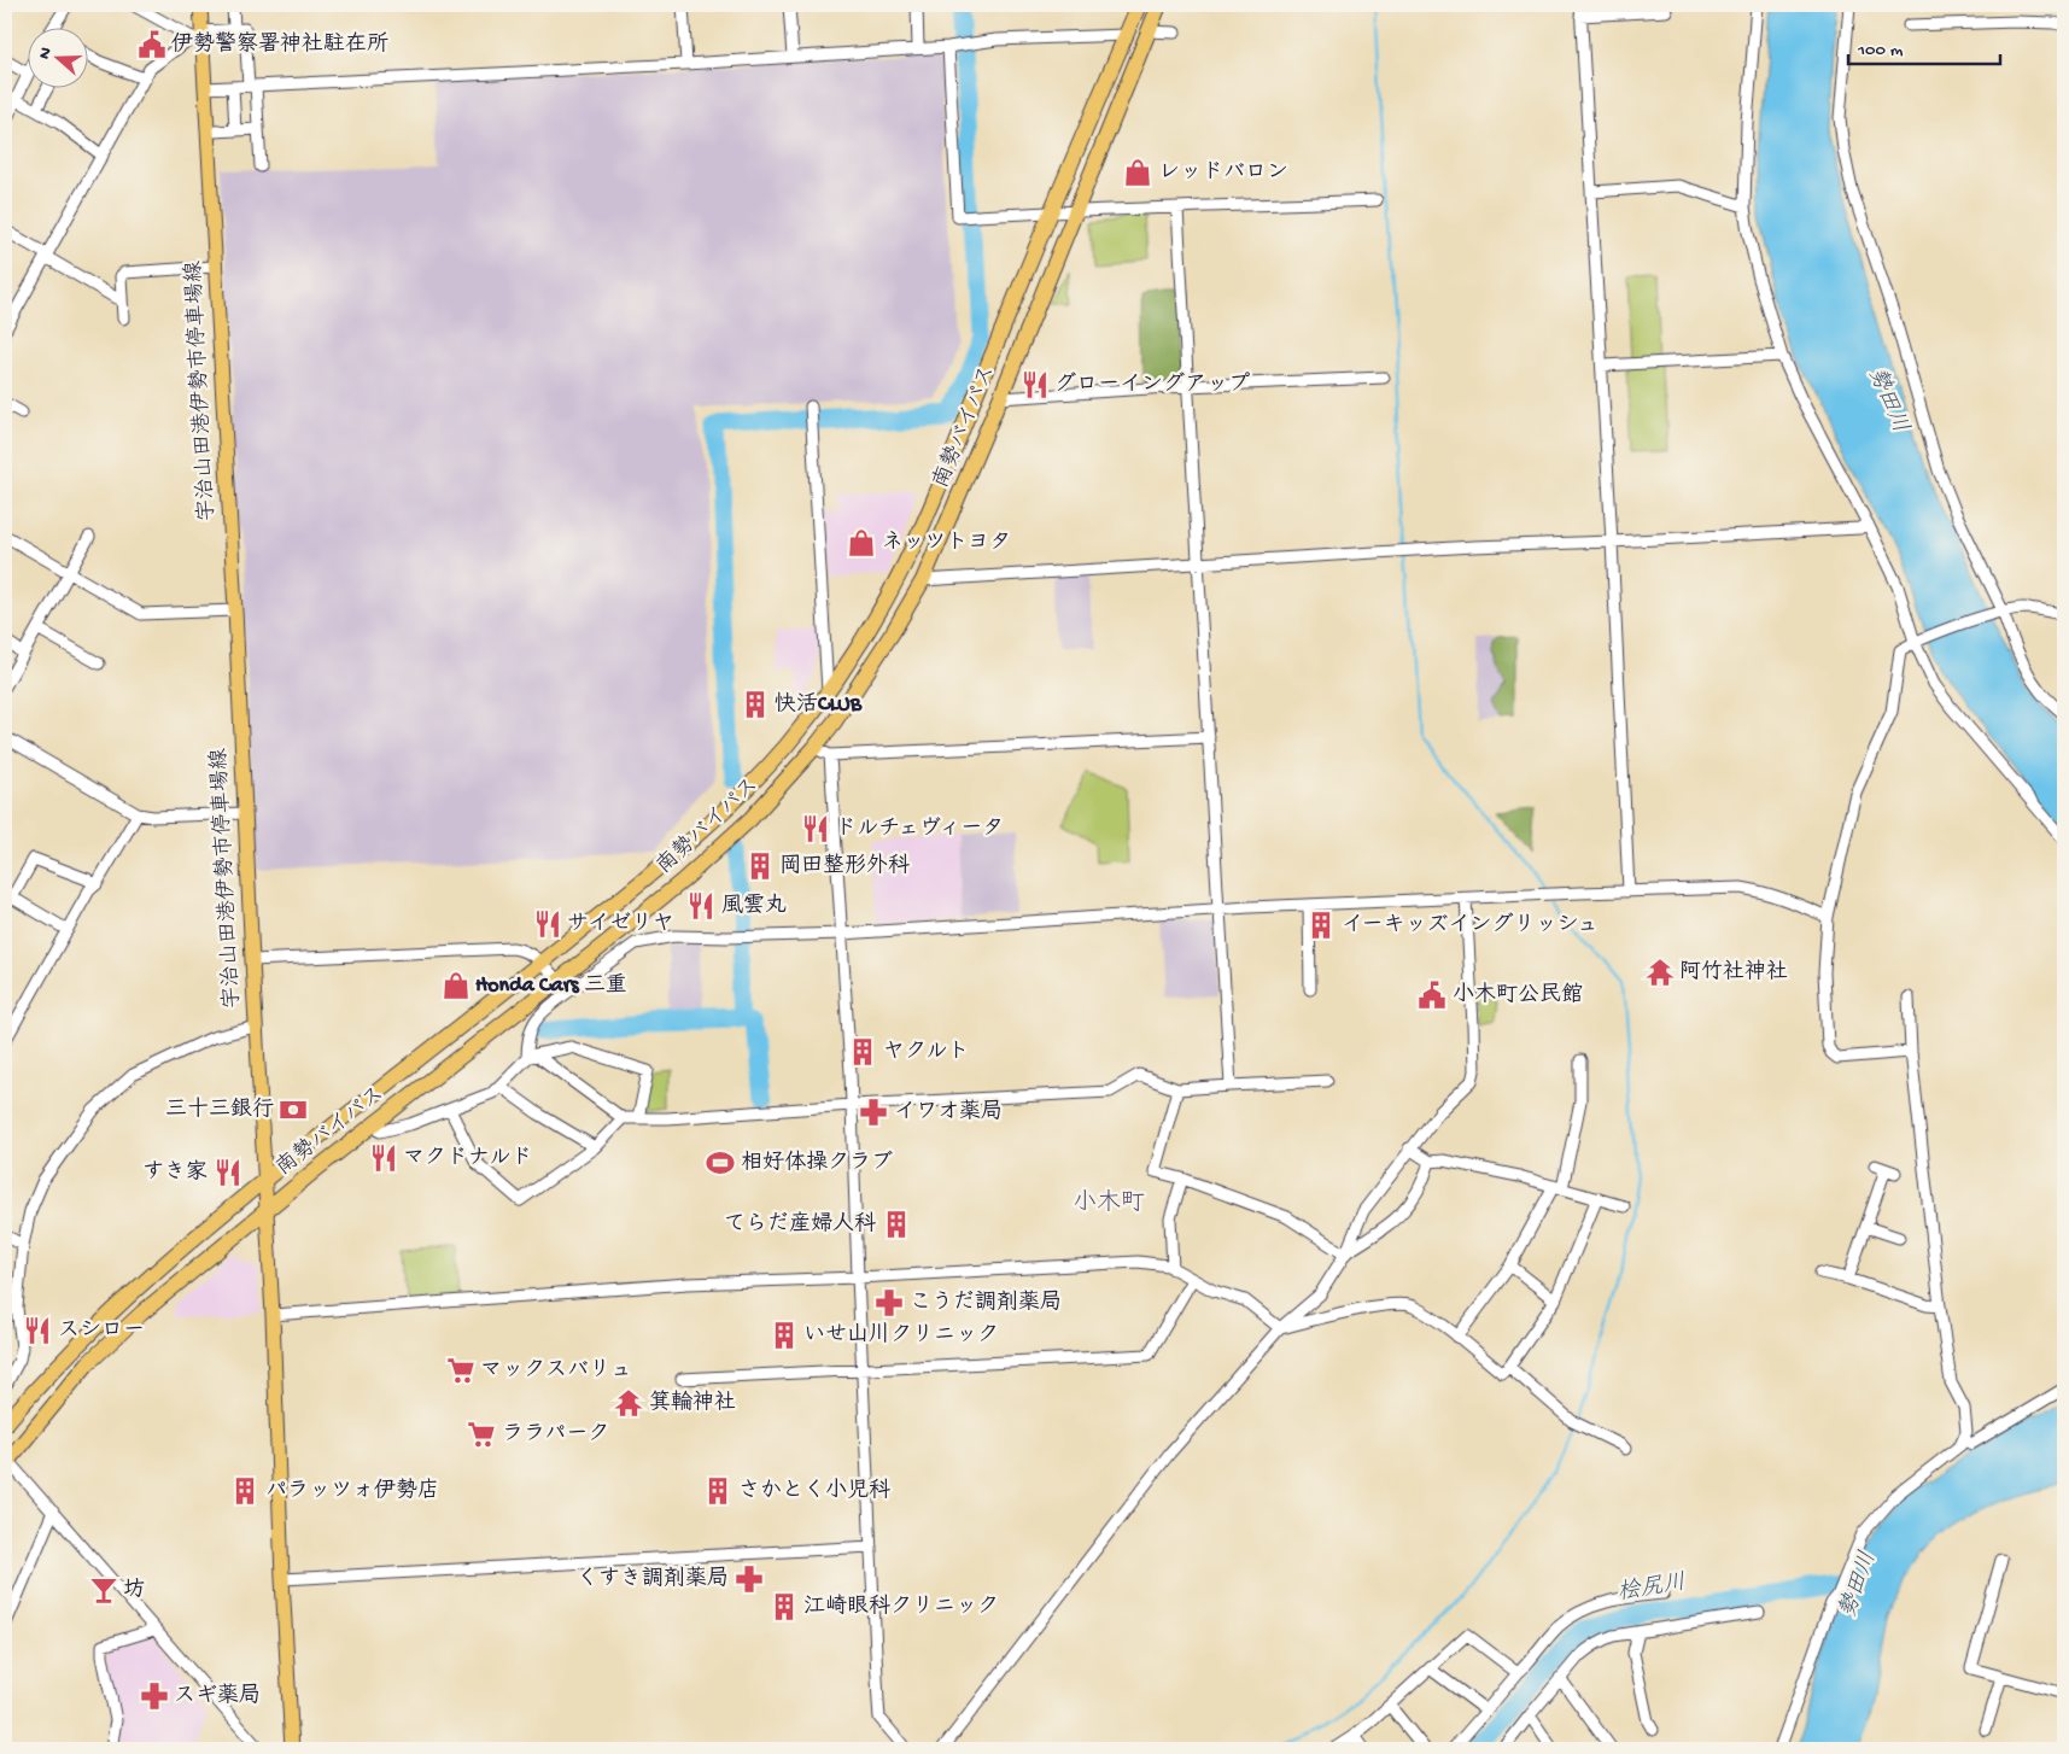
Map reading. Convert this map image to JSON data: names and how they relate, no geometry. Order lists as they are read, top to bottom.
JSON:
{
  "streets": {
    "highway": ["南勢バイパス"],
    "main road": ["宇治山田港伊勢市停車場線"]
  },
  "crossings": [
    ["宇治山田港伊勢市停車場線", "南勢バイパス"]
  ],
  "districts": ["小木町"],
  "water": ["勢田川", "桧尻川"],
  "places": {
    "public building": ["伊勢警察署神社駐在所", "小木町公民館"],
    "shop": ["レッドバロン", "ネッツトヨタ", "Honda Cars 三重"],
    "restaurant": [
      "グローイングアップ",
      "ドルチェヴィータ",
      "風雲丸",
      "サイゼリヤ",
      "マクドナルド",
      "すき家",
      "スシロー"
    ],
    "building": [
      "快活CLUB",
      "岡田整形外科",
      "イーキッズイングリッシュ",
      "ヤクルト",
      "てらだ産婦人科",
      "いせ山川クリニック",
      "パラッツォ伊勢店",
      "さかとく小児科",
      "江崎眼科クリニック"
    ],
    "temple": ["阿竹社神社", "箕輪神社"],
    "bank": ["三十三銀行"],
    "pharmacy": [
      "イワオ薬局",
      "こうだ調剤薬局",
      "くすき調剤薬局",
      "スギ薬局"
    ],
    "sports": ["相好体操クラブ"],
    "supermarket": ["マックスバリュ", "ララパーク"],
    "bar": ["坊"]
  },
  "scale_bar": "100 m",
  "north": "left"
}
